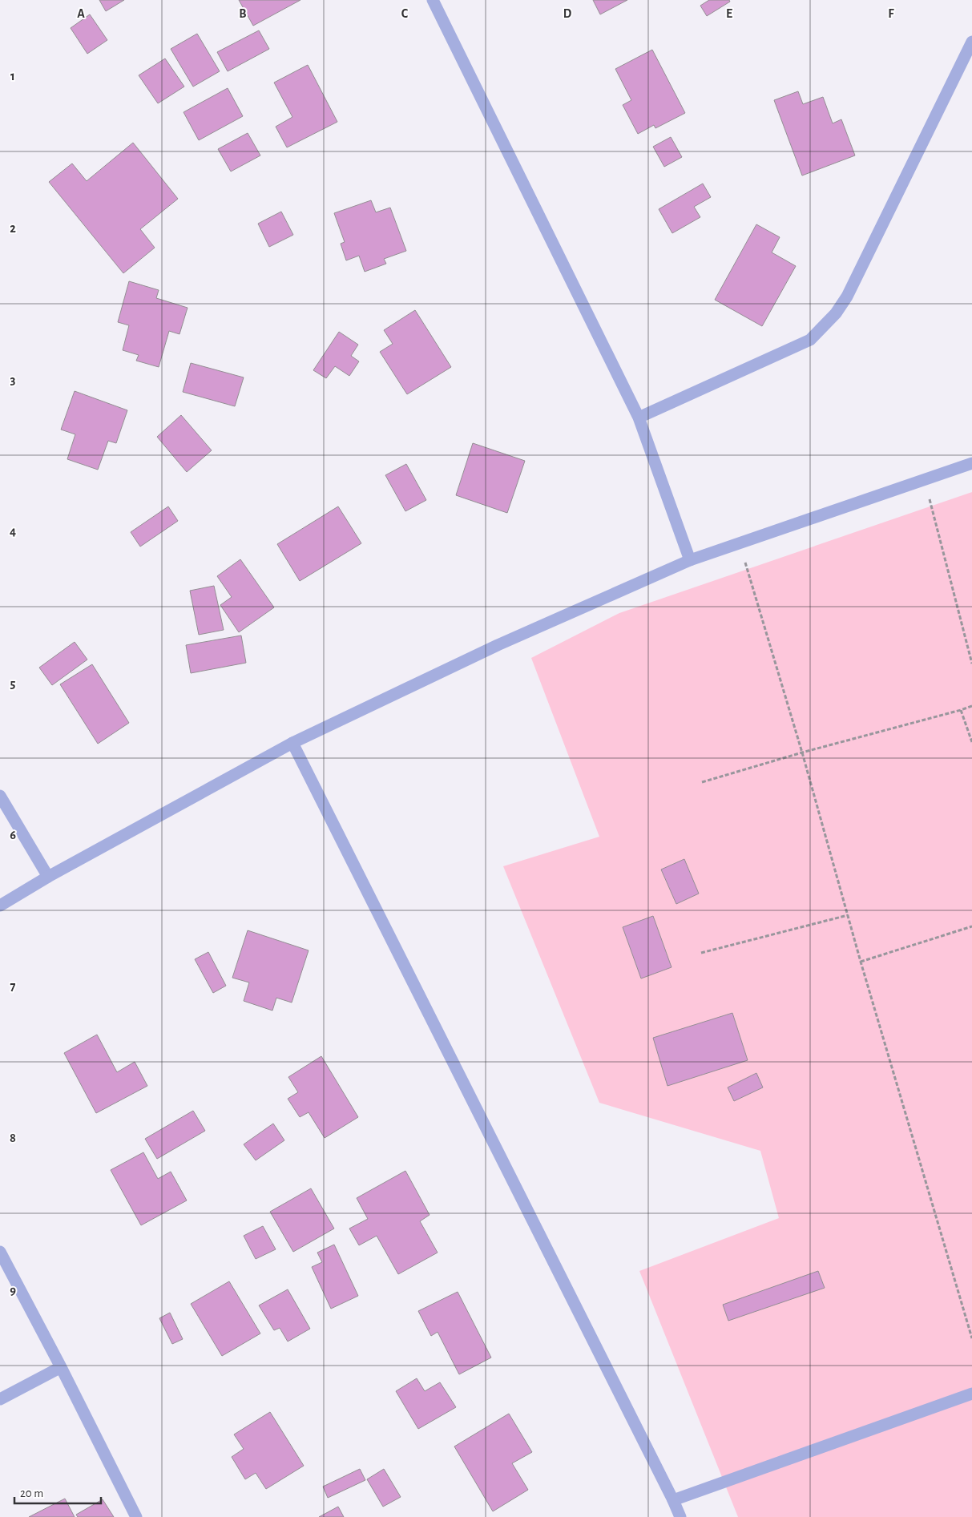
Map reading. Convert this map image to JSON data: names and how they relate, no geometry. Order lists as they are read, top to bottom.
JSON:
{
  "scale_bar": "20 m",
  "grid": {
    "columns": [
      "A",
      "B",
      "C",
      "D",
      "E",
      "F"
    ],
    "rows": [
      "1",
      "2",
      "3",
      "4",
      "5",
      "6",
      "7",
      "8",
      "9"
    ]
  }
}
